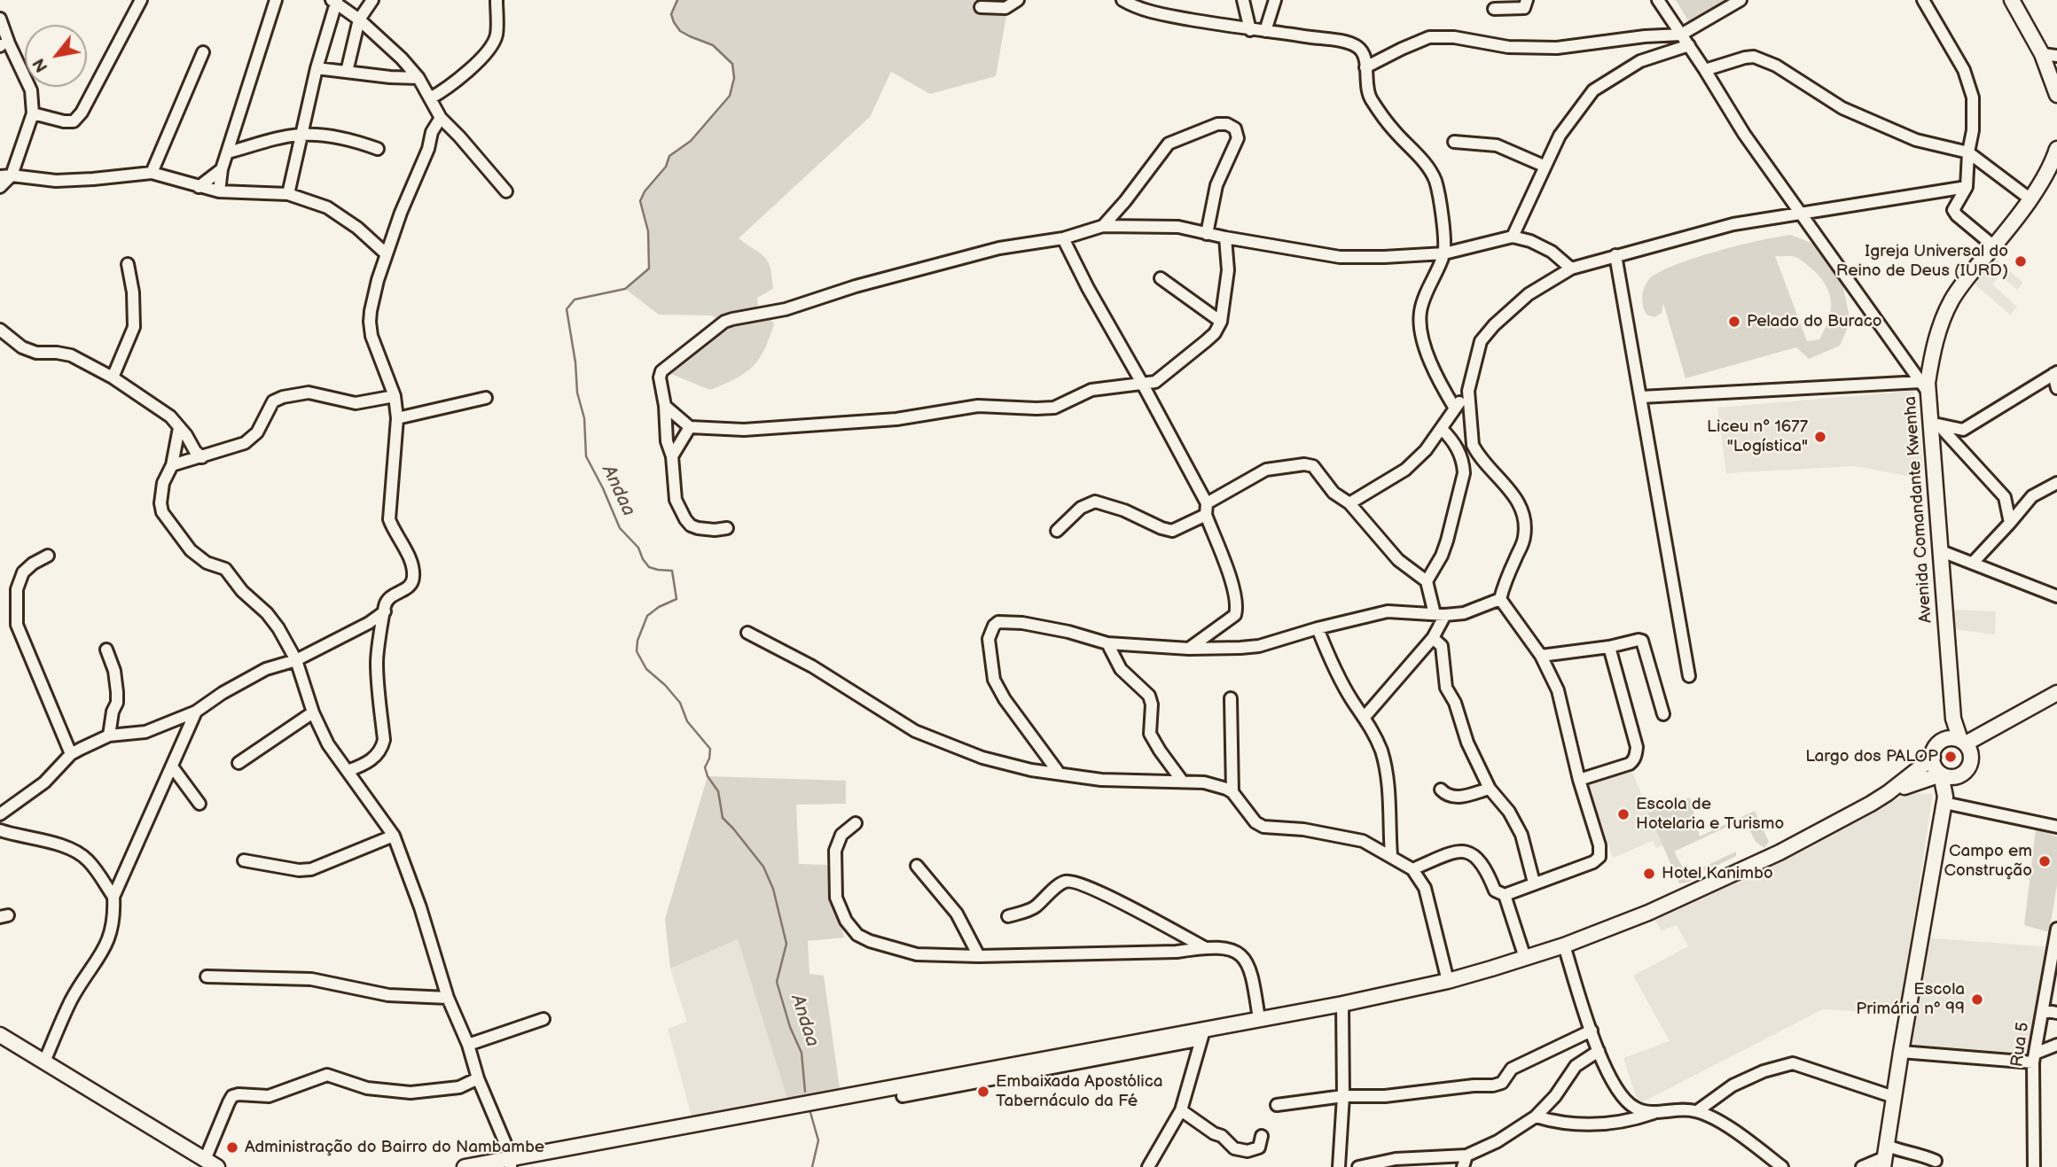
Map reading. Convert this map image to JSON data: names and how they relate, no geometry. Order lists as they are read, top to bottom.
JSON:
{
  "streets": {
    "main road": ["Avenida Comandante Kwenha"],
    "street": ["Rua 5"]
  },
  "water": ["Andaa"],
  "places": [
    "Igreja Universal do Reino de Deus (IURD)",
    "Pelado do Buraco",
    "Liceu nº 1677 \"Logística\"",
    "Largo dos PALOP",
    "Escola de Hotelaria e Turismo",
    "Campo em Construção",
    "Hotel Kanimbo",
    "Escola Primária nº 99",
    "Embaixada Apostólica Tabernáculo da Fé",
    "Administração do Bairro do Nambambe"
  ],
  "north": "bottom left"
}
